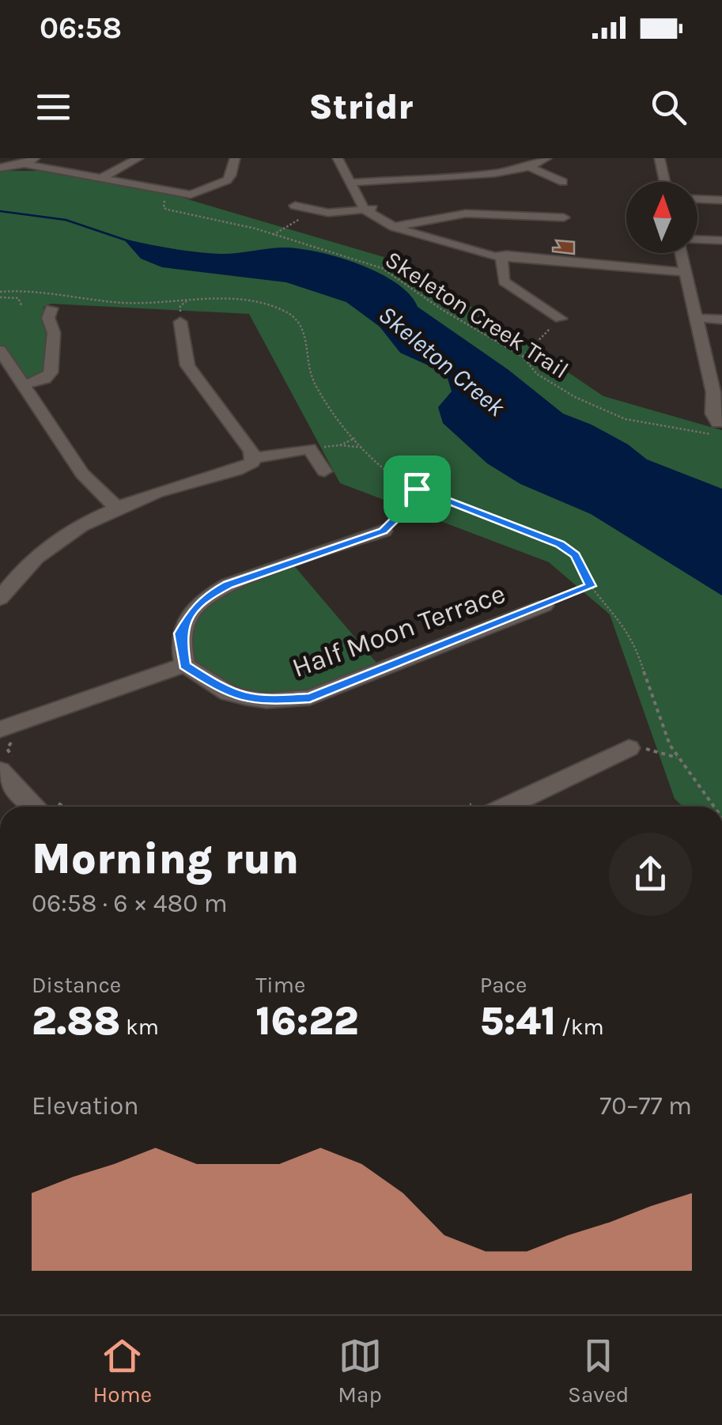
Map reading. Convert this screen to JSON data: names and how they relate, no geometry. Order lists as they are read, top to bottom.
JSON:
{
  "streets": {
    "street": ["Half Moon Terrace"],
    "path": ["Skeleton Creek Trail"]
  },
  "water": ["Skeleton Creek"],
  "north": "top",
  "page": {
    "status": "06:58",
    "header": "Stridr",
    "heading": ["Morning run", "06:58 · 6 × 480 m"],
    "stats": [
      ["Distance", "2.88 km"],
      ["Time", "16:22"],
      ["Pace", "5:41 /km"]
    ],
    "chart": ["Elevation", "70–77 m"],
    "tabs": ["Home", "Map", "Saved"]
  }
}
